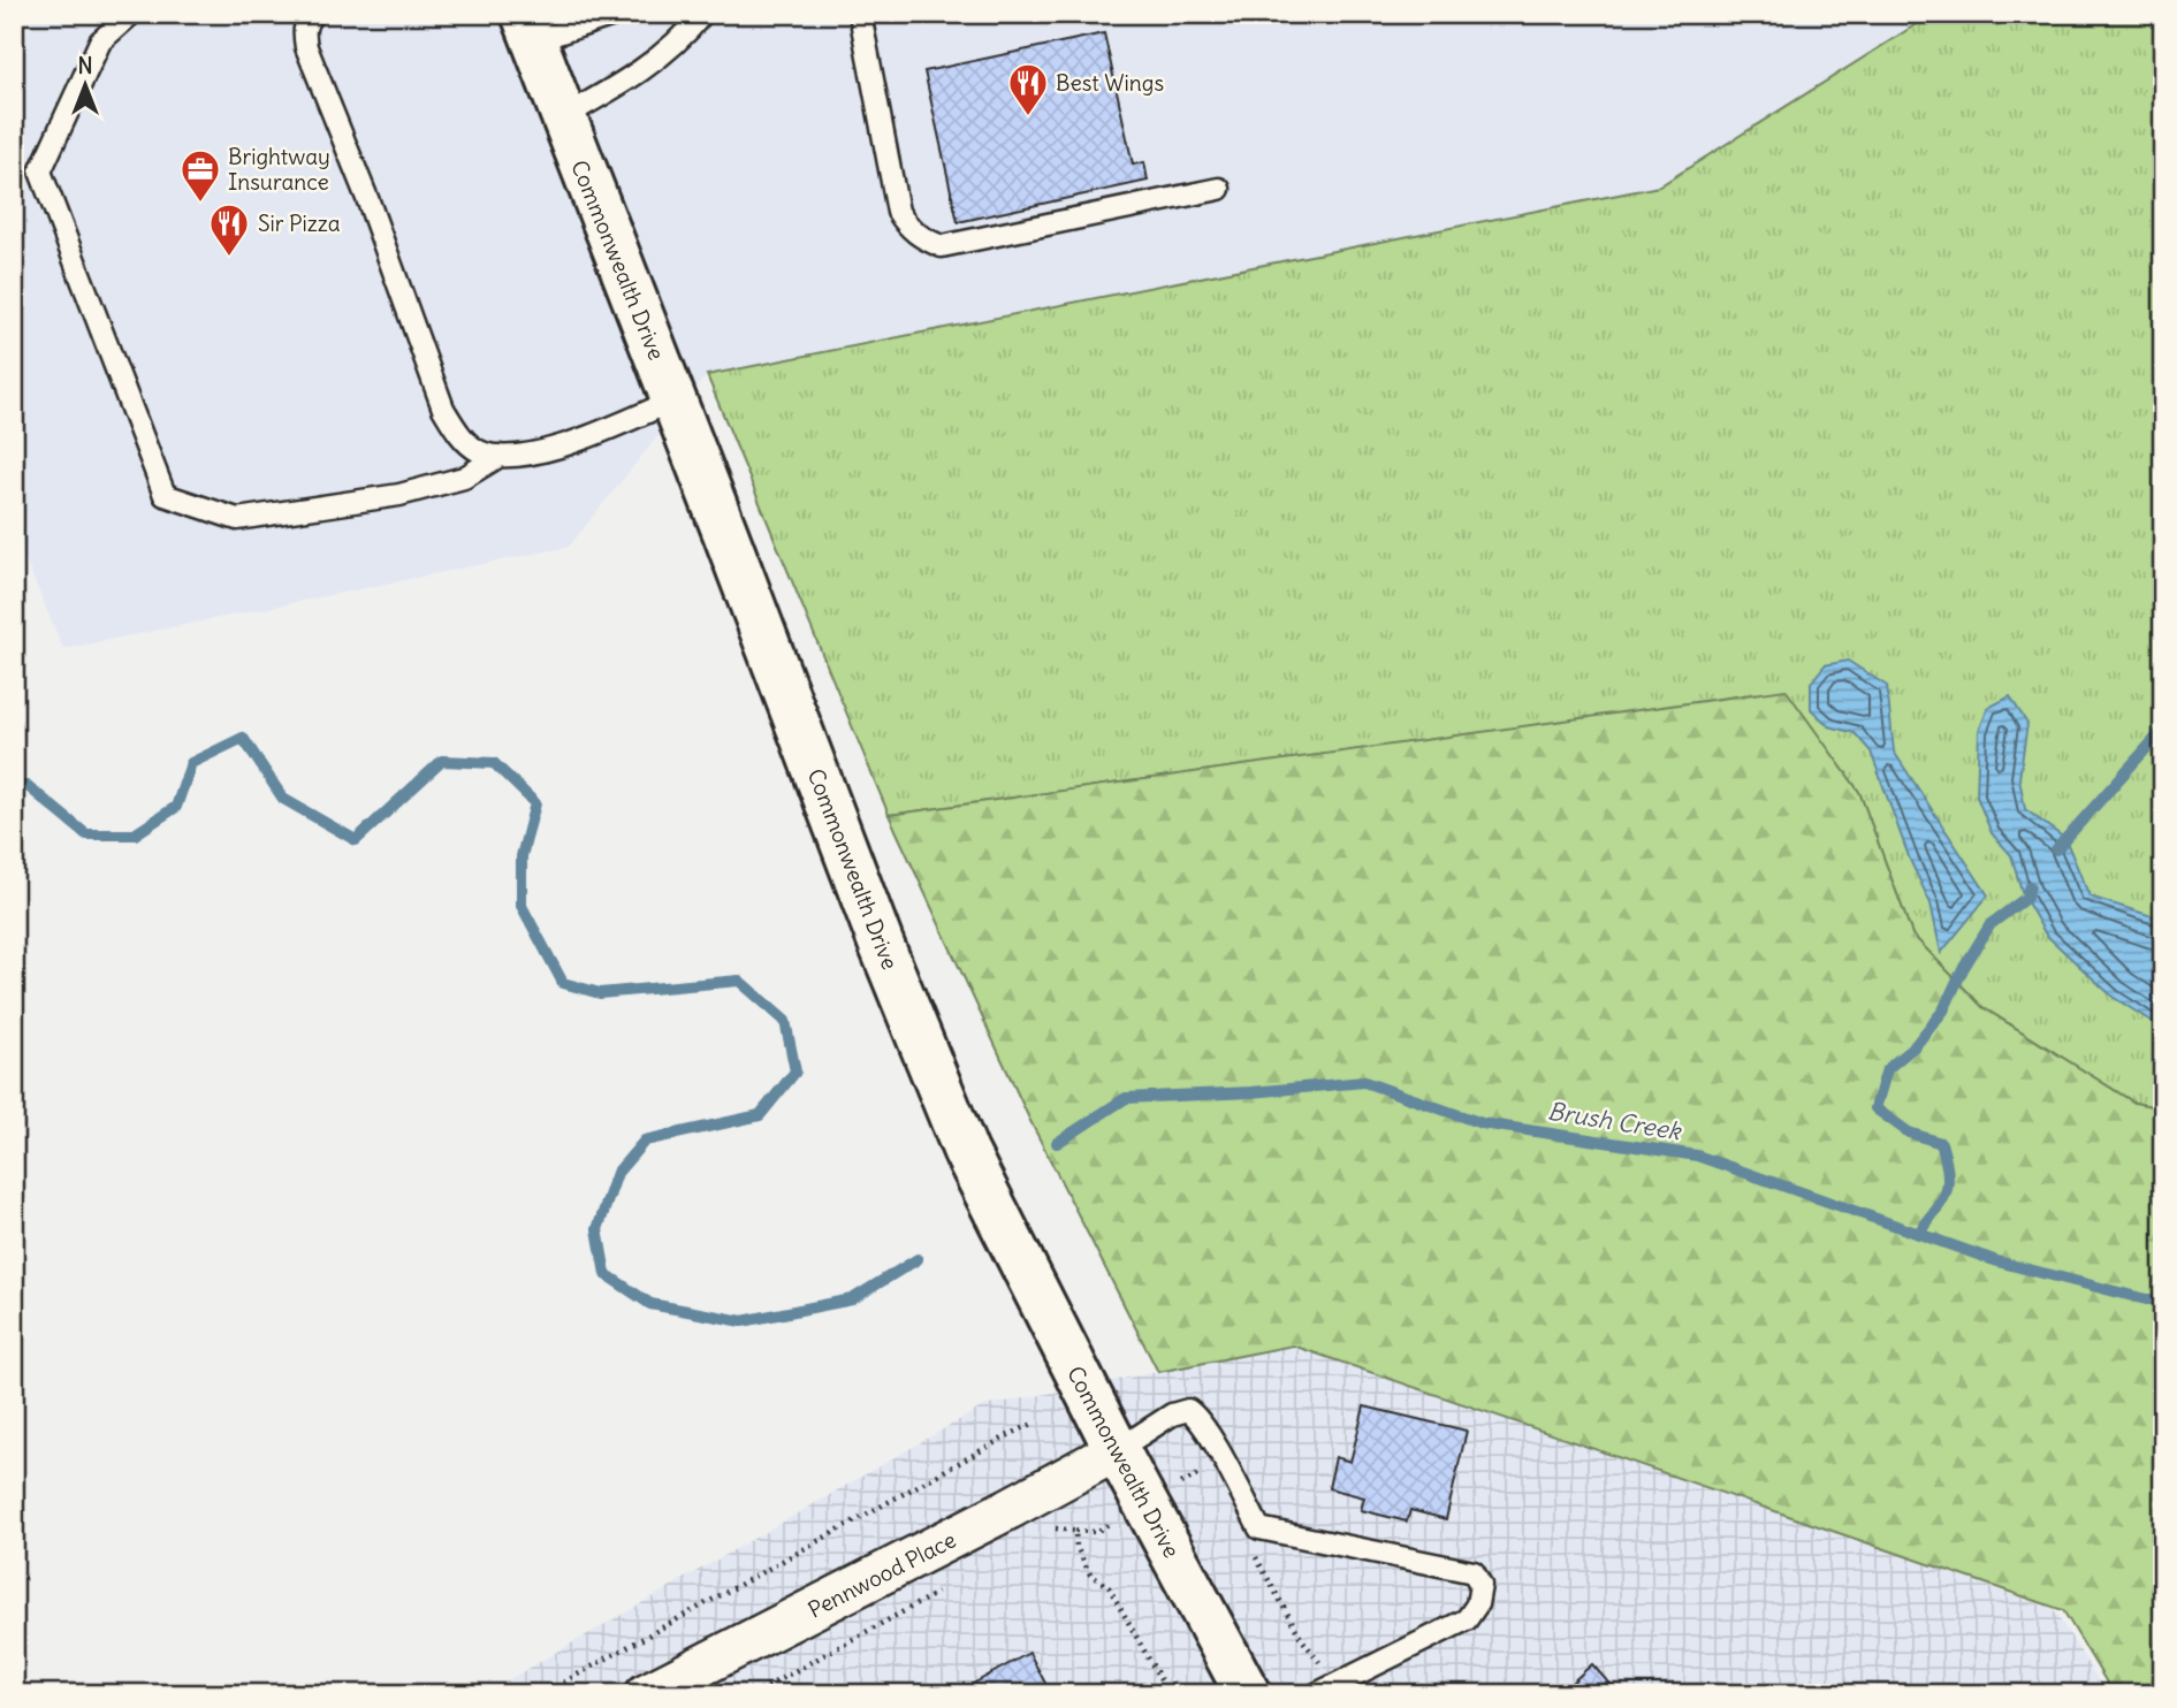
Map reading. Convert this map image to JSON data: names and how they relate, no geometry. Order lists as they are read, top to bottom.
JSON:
{
  "streets": {
    "street": ["Commonwealth Drive", "Pennwood Place"]
  },
  "crossings": [
    ["Commonwealth Drive", "Pennwood Place"]
  ],
  "water": ["Brush Creek"],
  "places": {
    "restaurant": ["Best Wings", "Sir Pizza"],
    "office": ["Brightway Insurance"]
  },
  "north": "top"
}
